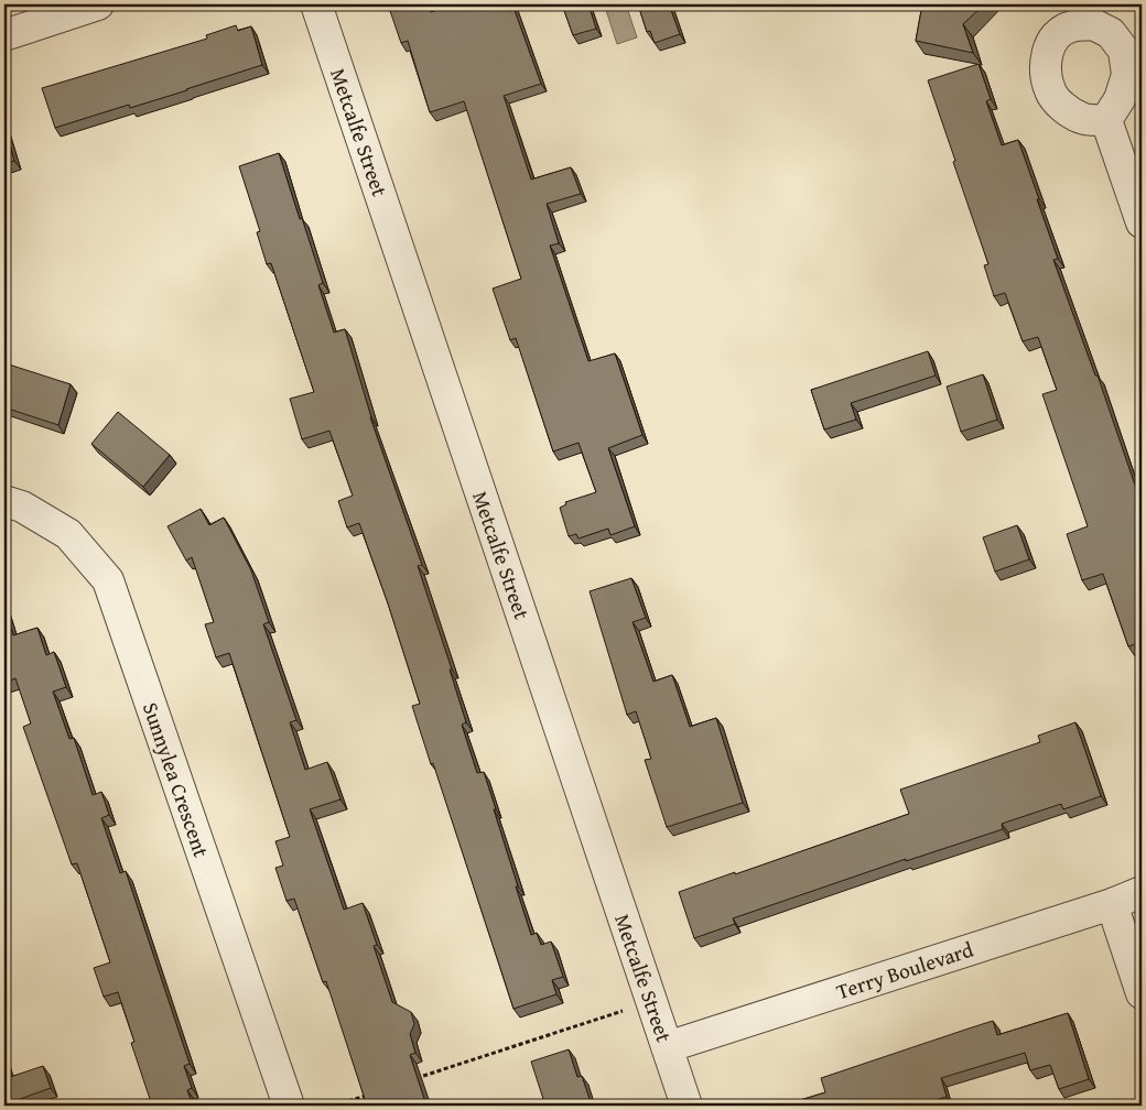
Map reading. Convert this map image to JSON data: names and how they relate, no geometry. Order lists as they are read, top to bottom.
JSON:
{
  "streets": {
    "street": ["Metcalfe Street", "Sunnylea Crescent", "Terry Boulevard"]
  },
  "crossings": [
    ["Metcalfe Street", "Terry Boulevard"]
  ]
}
